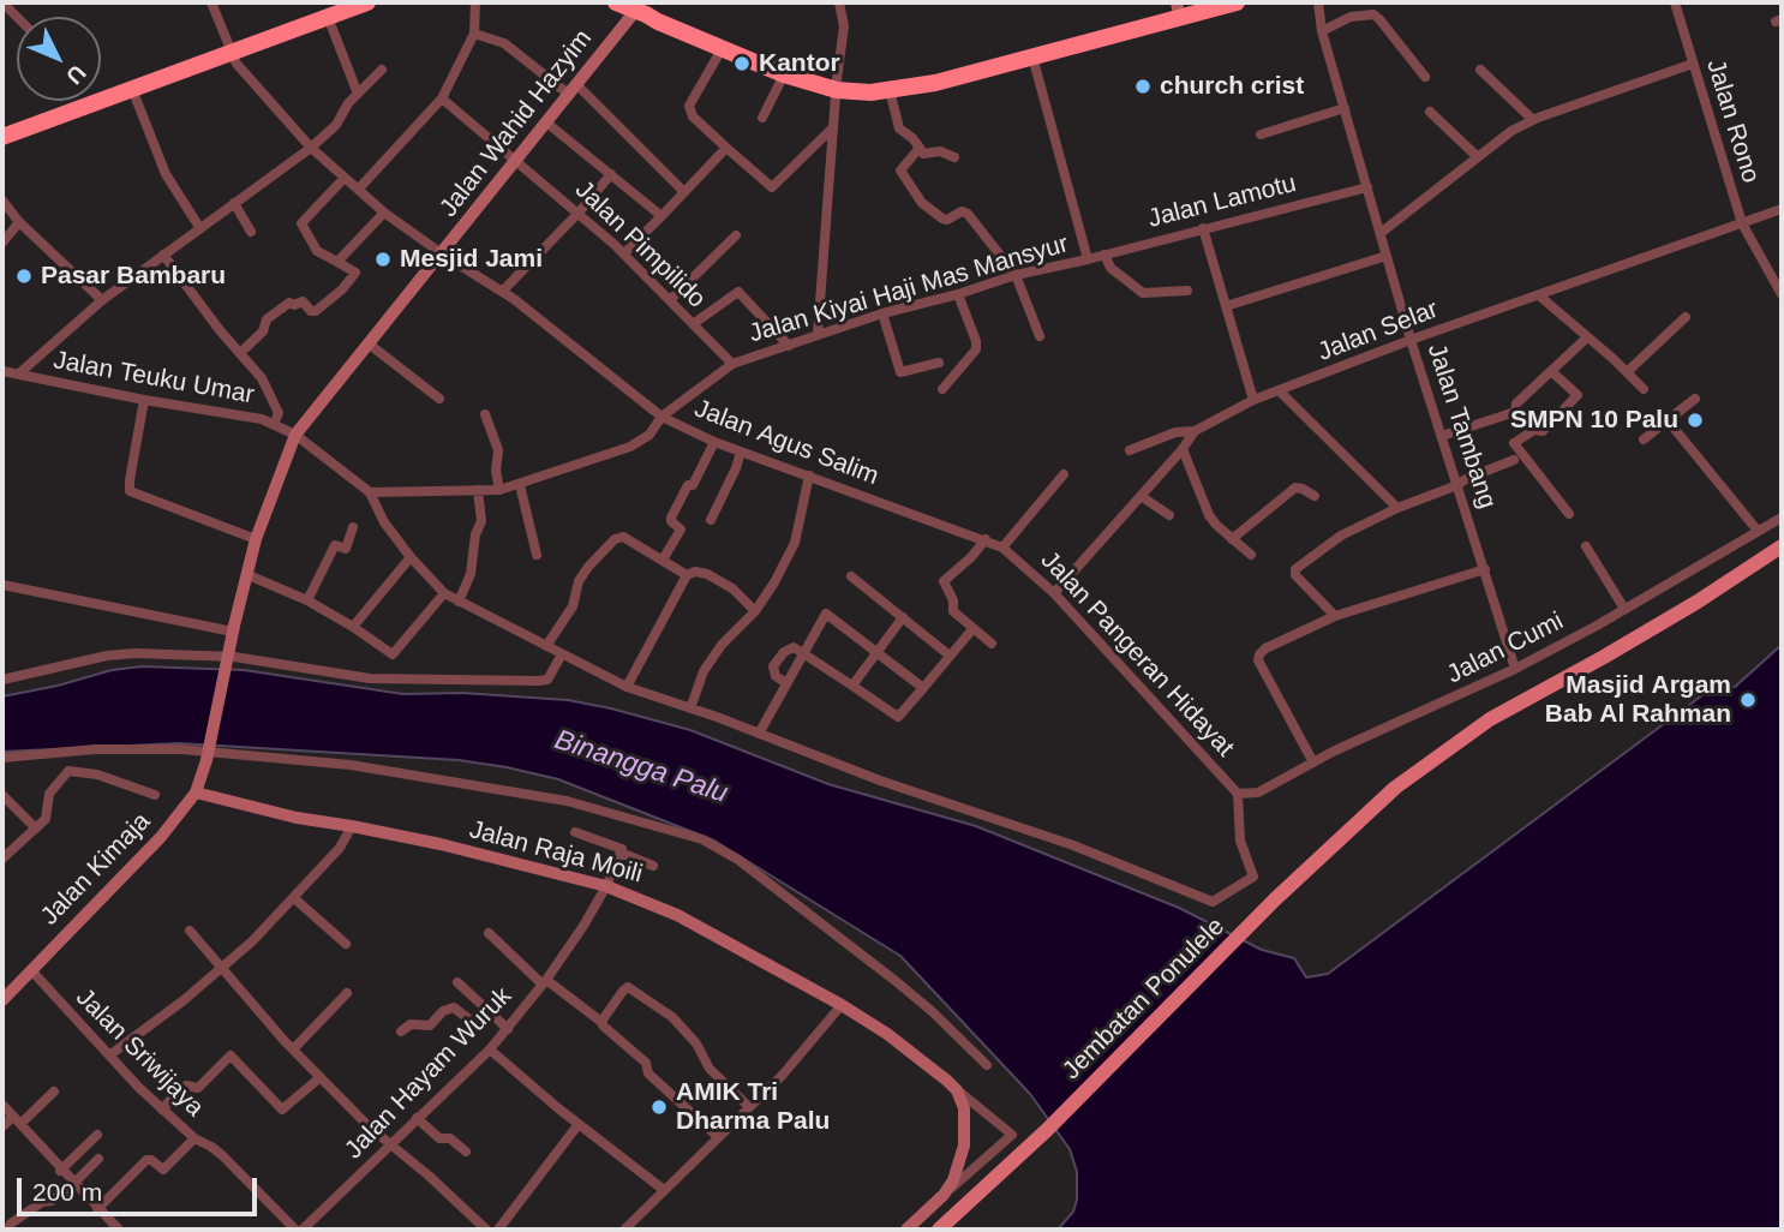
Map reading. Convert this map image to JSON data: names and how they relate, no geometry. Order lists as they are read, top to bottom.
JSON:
{
  "streets": {
    "main road": ["Jembatan Ponulele"],
    "street": [
      "Jalan Rono",
      "Jalan Wahid Hazyim",
      "Jalan Lamotu",
      "Jalan Pimpilido",
      "Jalan Kiyai Haji Mas Mansyur",
      "Jalan Selar",
      "Jalan Teuku Umar",
      "Jalan Tambang",
      "Jalan Agus Salim",
      "Jalan Cumi",
      "Jalan Pangeran Hidayat",
      "Jalan Raja Moili",
      "Jalan Kimaja",
      "Jalan Sriwijaya",
      "Jalan Hayam Wuruk"
    ]
  },
  "crossings": [
    ["Jalan Rono", "Jalan Selar"],
    ["Jalan Wahid Hazyim", "Jalan Pimpilido"],
    ["Jalan Wahid Hazyim", "Jalan Teuku Umar"],
    ["Jalan Wahid Hazyim", "Jalan Agus Salim"],
    ["Jalan Wahid Hazyim", "Jalan Kimaja"],
    ["Jalan Lamotu", "Jalan Kiyai Haji Mas Mansyur"],
    ["Jalan Lamotu", "Jalan Tambang"],
    ["Jalan Pimpilido", "Jalan Kiyai Haji Mas Mansyur"],
    ["Jalan Kiyai Haji Mas Mansyur", "Jalan Agus Salim"],
    ["Jalan Selar", "Jalan Tambang"],
    ["Jalan Selar", "Jalan Pangeran Hidayat"],
    ["Jalan Tambang", "Jalan Cumi"],
    ["Jalan Agus Salim", "Jalan Pangeran Hidayat"],
    ["Jalan Cumi", "Jalan Pangeran Hidayat"],
    ["Jalan Raja Moili", "Jalan Kimaja"],
    ["Jalan Raja Moili", "Jalan Hayam Wuruk"],
    ["Jalan Kimaja", "Jalan Sriwijaya"]
  ],
  "water": ["Binangga Palu"],
  "places": [
    "Kantor",
    "church crist",
    "Mesjid Jami",
    "Pasar Bambaru",
    "SMPN 10 Palu",
    "Masjid Argam Bab Al Rahman",
    "AMIK Tri Dharma Palu"
  ],
  "scale_bar": "200 m",
  "north": "bottom right"
}
